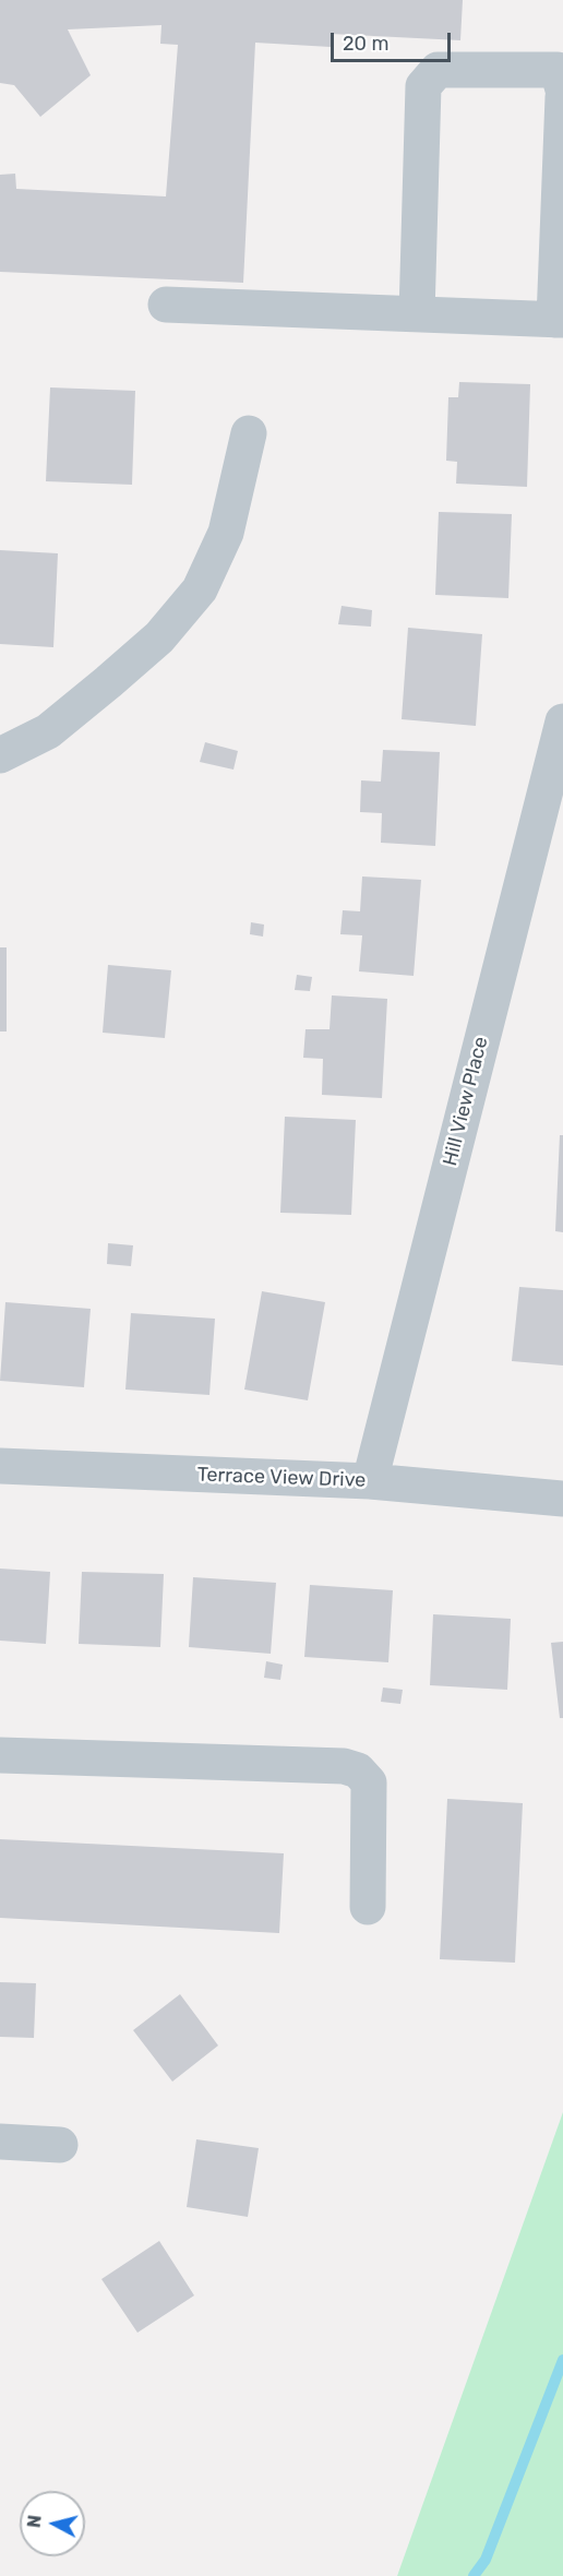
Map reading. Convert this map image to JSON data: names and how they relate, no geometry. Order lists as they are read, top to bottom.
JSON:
{
  "streets": {
    "street": ["Hill View Place", "Terrace View Drive"]
  },
  "crossings": [
    ["Hill View Place", "Terrace View Drive"]
  ],
  "scale_bar": "20 m",
  "north": "left"
}
